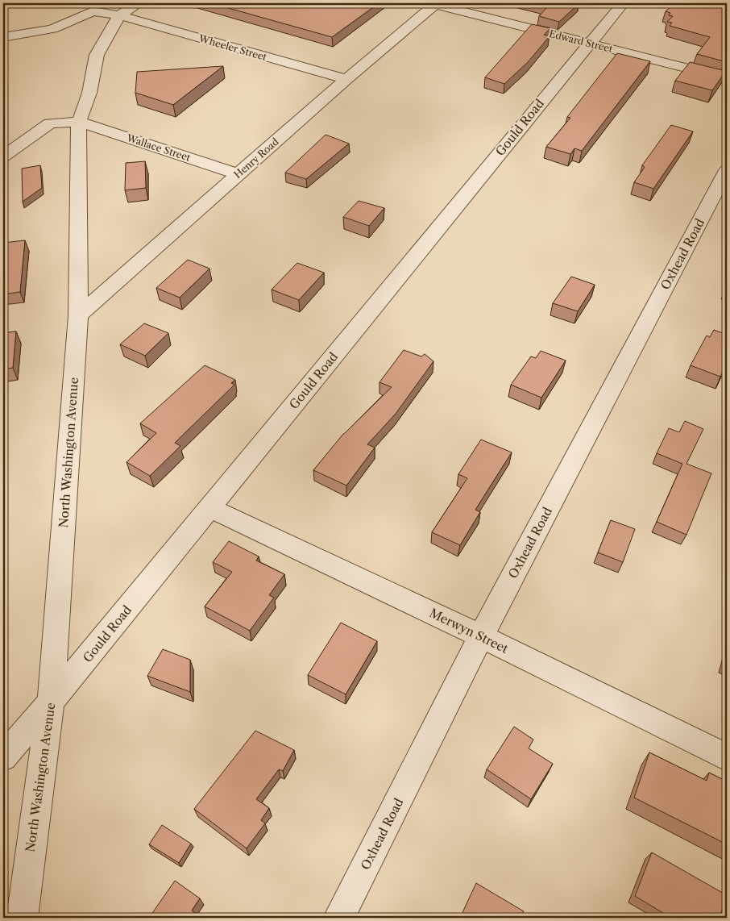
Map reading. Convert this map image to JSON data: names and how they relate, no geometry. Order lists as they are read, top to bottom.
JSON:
{
  "streets": {
    "street": [
      "Edward Street",
      "Wheeler Street",
      "Gould Road",
      "Wallace Street",
      "Henry Road",
      "Oxhead Road",
      "North Washington Avenue",
      "Merwyn Street"
    ]
  },
  "crossings": [
    ["Edward Street", "Gould Road"],
    ["Edward Street", "Henry Road"],
    ["Wheeler Street", "Henry Road"],
    ["Wheeler Street", "North Washington Avenue"],
    ["Gould Road", "North Washington Avenue"],
    ["Gould Road", "Merwyn Street"],
    ["Wallace Street", "Henry Road"],
    ["Wallace Street", "North Washington Avenue"],
    ["Henry Road", "North Washington Avenue"],
    ["Oxhead Road", "Merwyn Street"]
  ]
}
